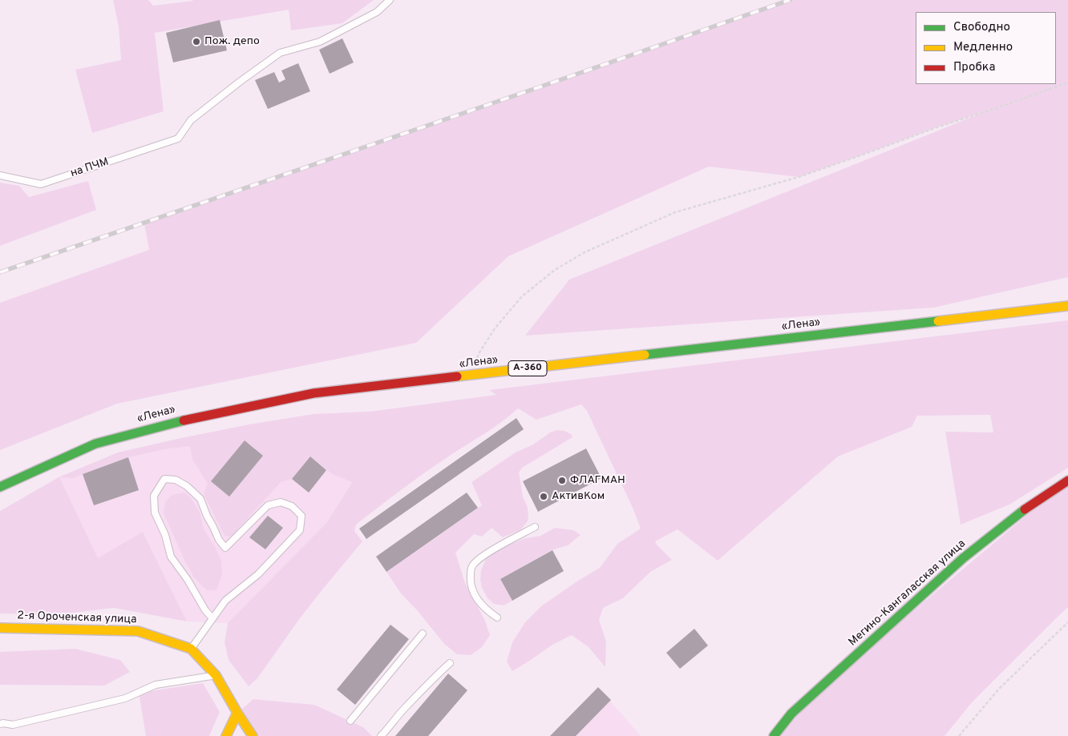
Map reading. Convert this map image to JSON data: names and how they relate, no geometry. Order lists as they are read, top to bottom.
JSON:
{
  "streets": {
    "main road": [
      "«Лена»",
      "А-360",
      "Мегино-Кангаласская улица",
      "2-я Ороченская улица"
    ],
    "lane": ["на ПЧМ"]
  },
  "places": ["Пож. депо", "ФЛАГМАН", "АктивКом"],
  "legend": ["Свободно", "Медленно", "Пробка"]
}
